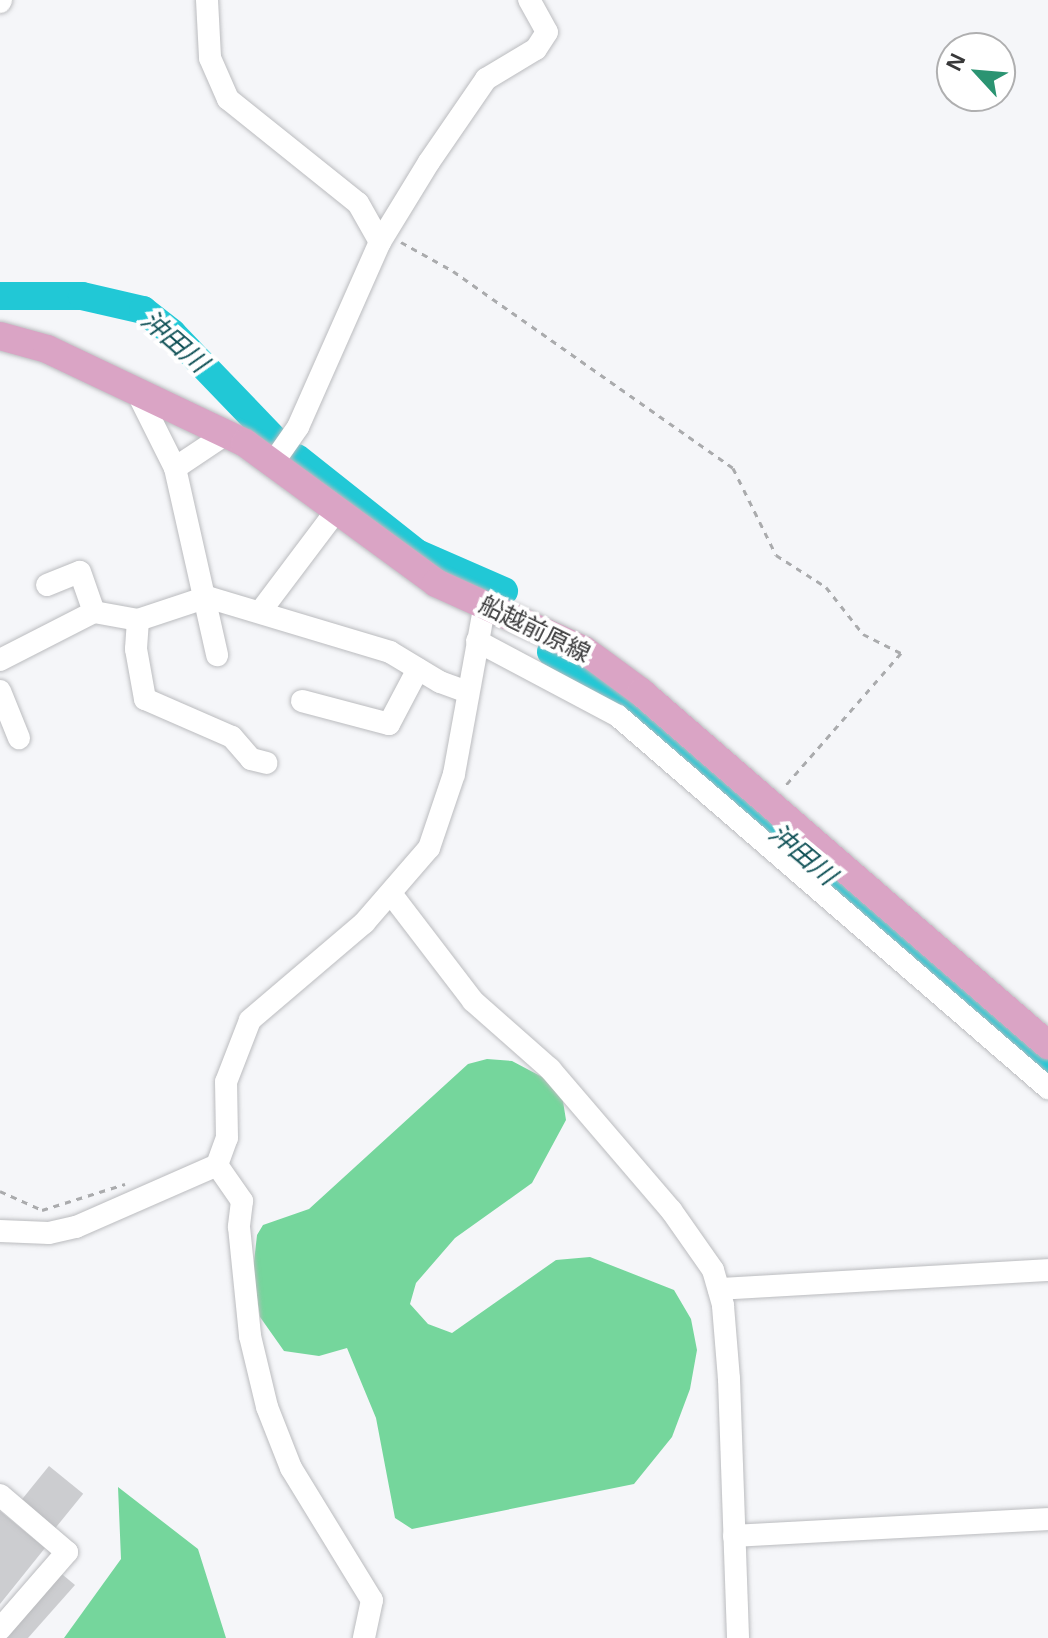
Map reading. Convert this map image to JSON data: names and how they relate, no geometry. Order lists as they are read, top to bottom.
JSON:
{
  "streets": {
    "main road": ["船越前原線"]
  },
  "water": ["沖田川"],
  "north": "top left"
}
